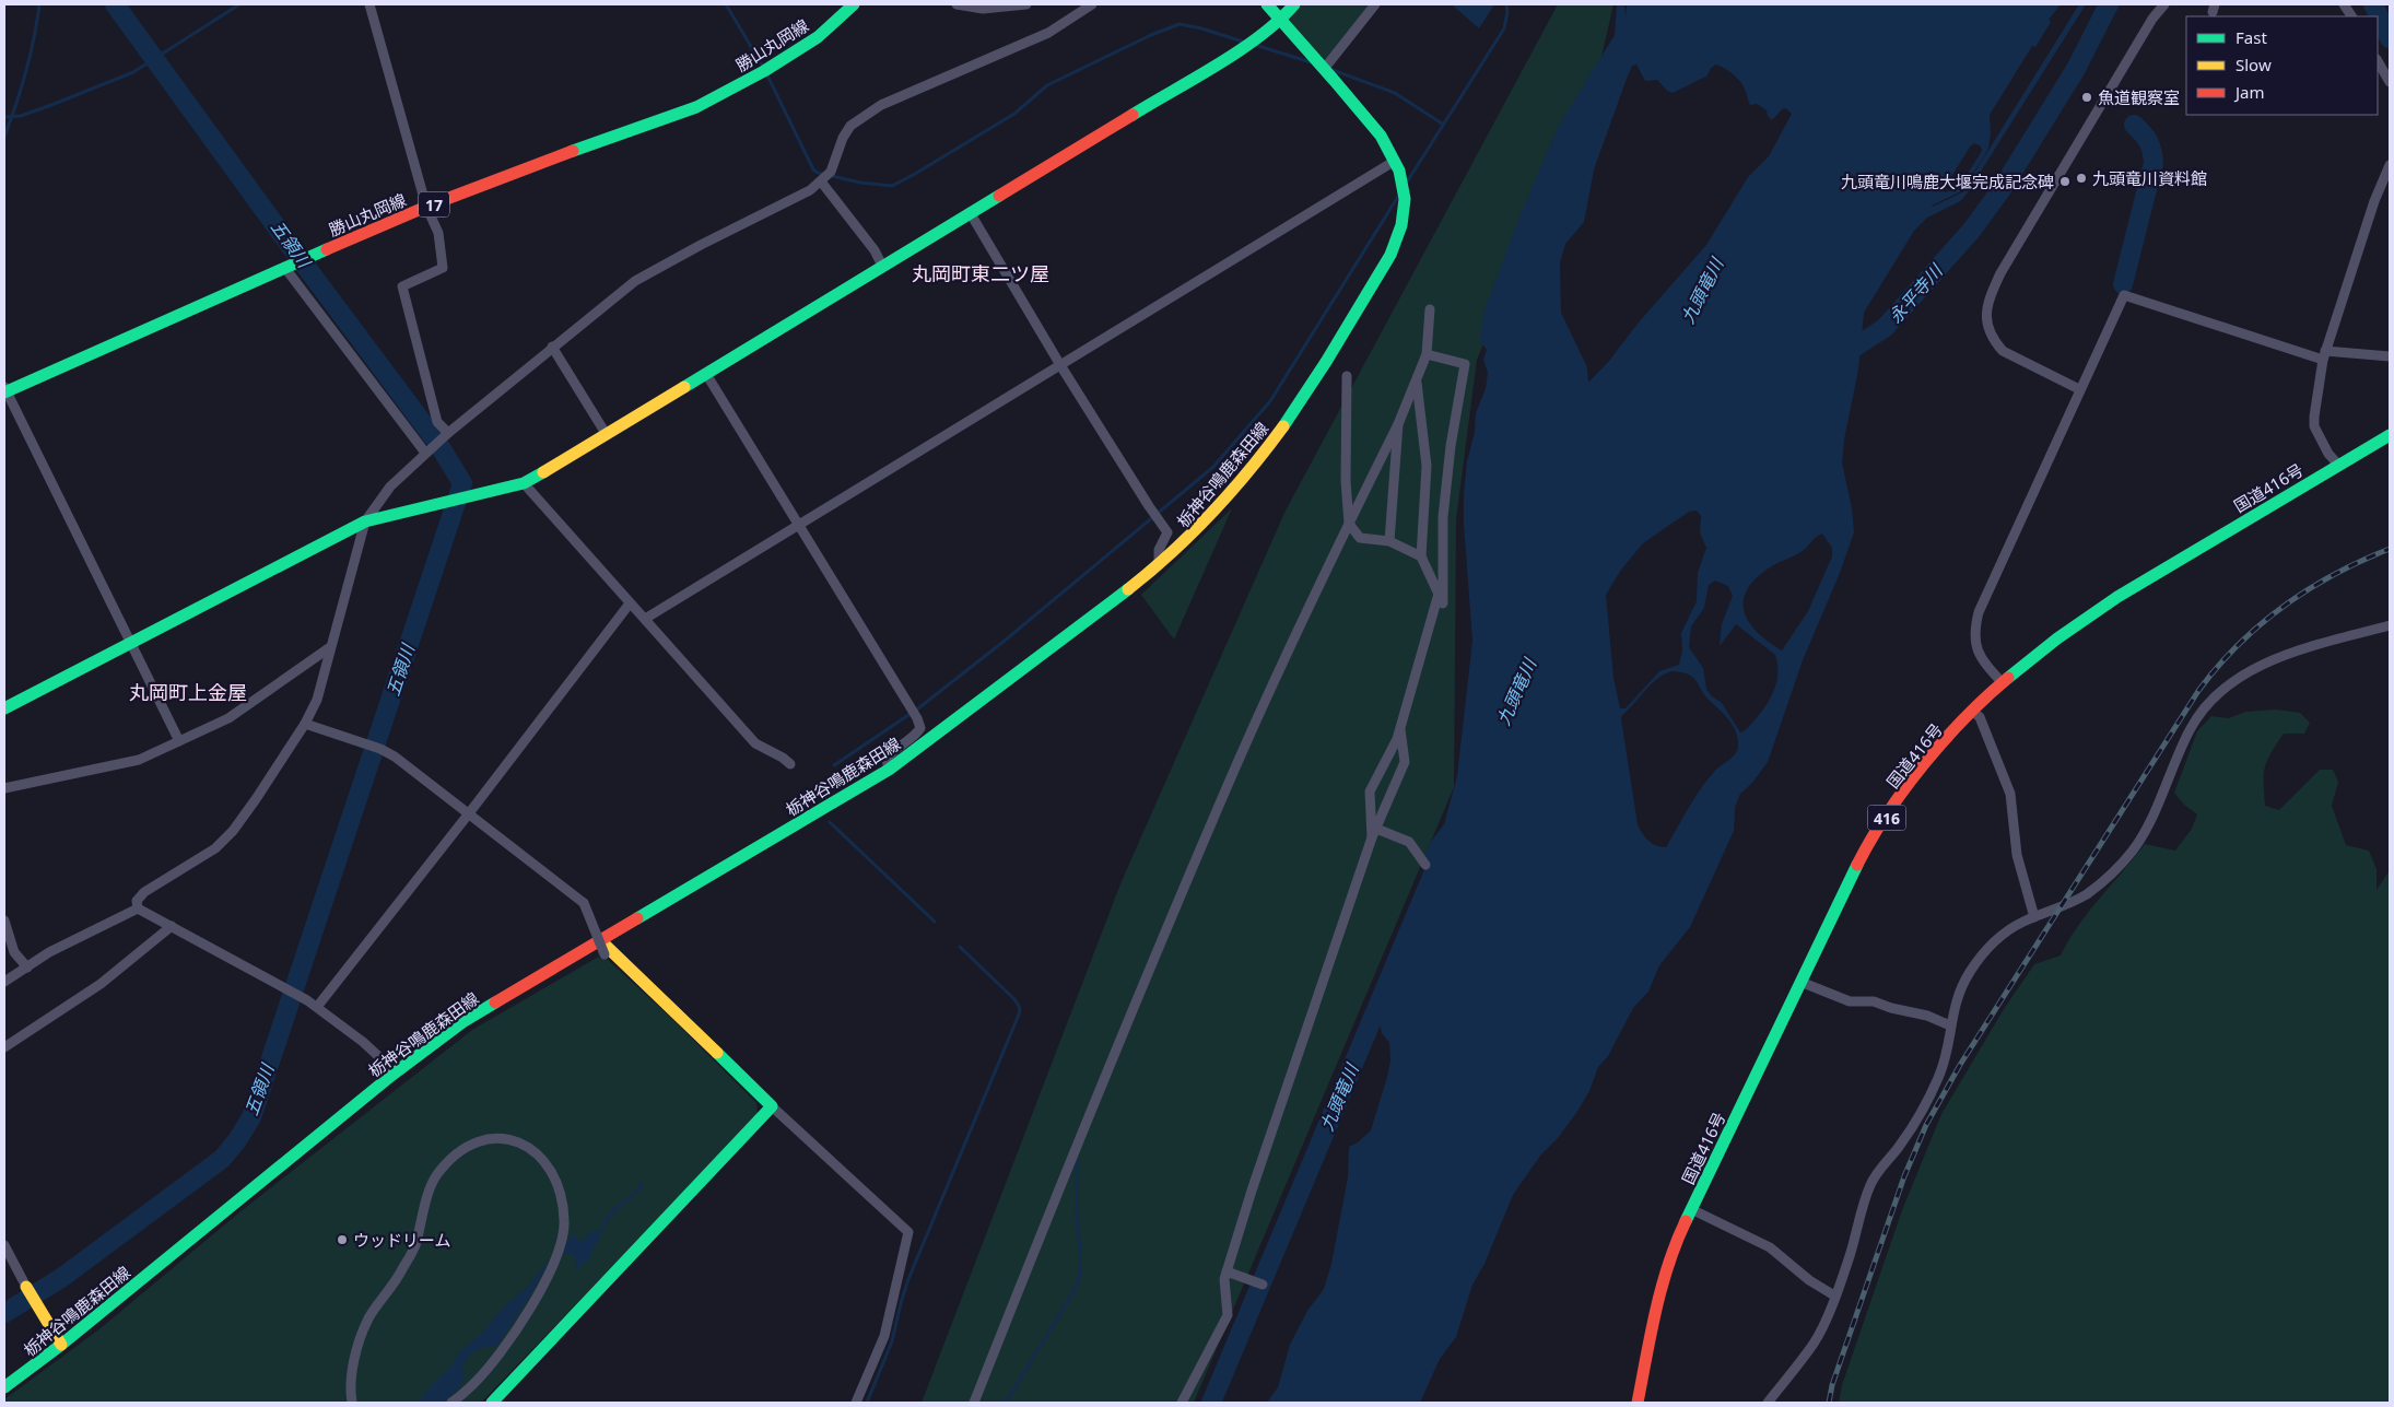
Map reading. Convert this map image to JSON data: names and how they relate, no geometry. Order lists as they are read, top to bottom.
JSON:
{
  "streets": {
    "main road": [
      "勝山丸岡線",
      "17",
      "栃神谷鳴鹿森田線",
      "国道416号",
      "416"
    ]
  },
  "districts": ["丸岡町東二ツ屋", "丸岡町上金屋"],
  "water": ["五領川", "九頭竜川", "永平寺川"],
  "places": [
    "魚道観察室",
    "九頭竜川資料館",
    "九頭竜川鳴鹿大堰完成記念碑",
    "ウッドリーム"
  ],
  "legend": ["Fast", "Slow", "Jam"]
}
